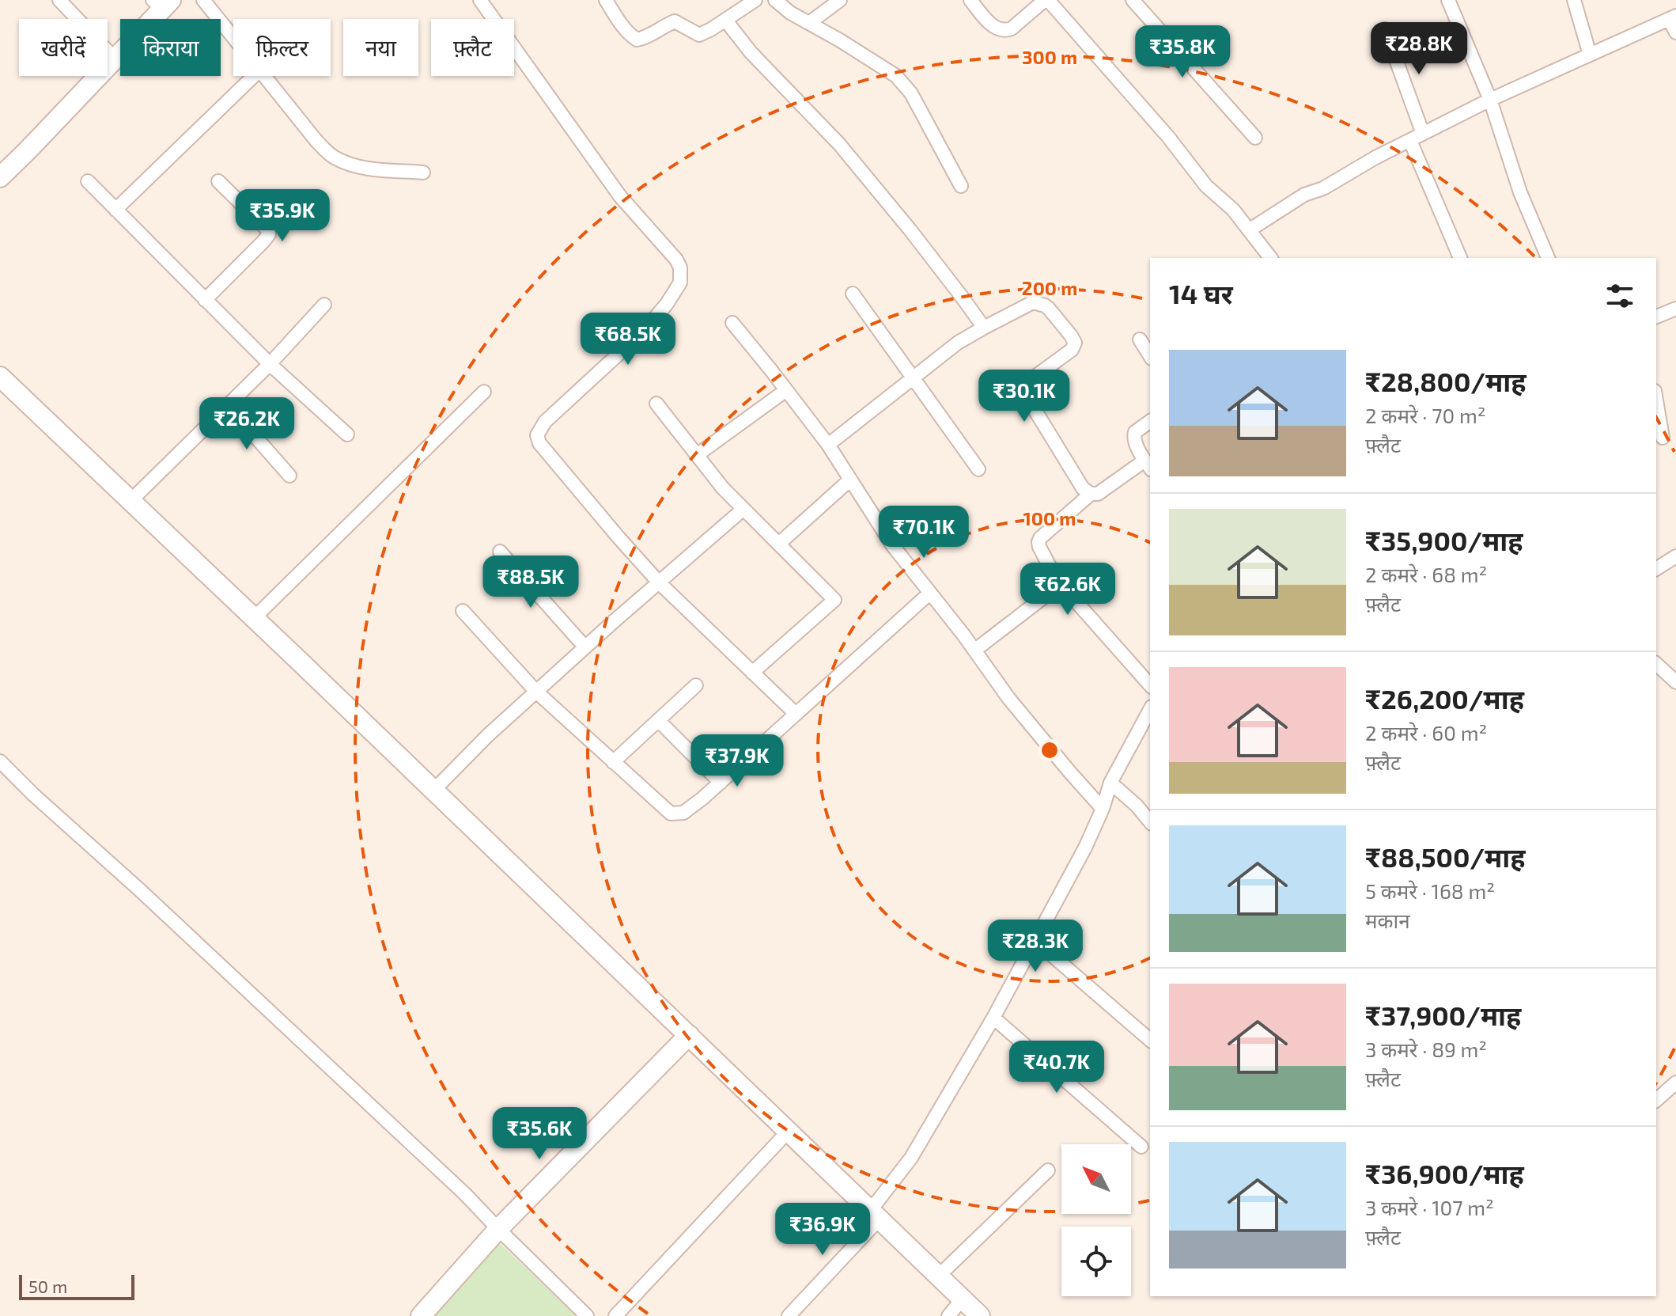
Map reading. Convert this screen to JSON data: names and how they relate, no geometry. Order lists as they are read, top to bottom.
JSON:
{
  "scale_bar": "50 m",
  "north": "top left",
  "page": {
    "chip": [
      "खरीदें",
      "किराया",
      "फ़िल्टर",
      "नया",
      "फ़्लैट"
    ],
    "price": [
      "₹28.8K",
      "₹35.8K",
      "₹35.9K",
      "₹68.5K",
      "₹30.1K",
      "₹26.2K",
      "₹70.1K",
      "₹88.5K",
      "₹62.6K",
      "₹37.9K",
      "₹28.3K",
      "₹40.7K",
      "₹35.6K",
      "₹36.9K"
    ],
    "heading": "14 घर",
    "list": [
      {
        "name": "₹28,800/माह",
        "note": "2 कमरे · 70 m² · फ़्लैट"
      },
      {
        "name": "₹35,900/माह",
        "note": "2 कमरे · 68 m² · फ़्लैट"
      },
      {
        "name": "₹26,200/माह",
        "note": "2 कमरे · 60 m² · फ़्लैट"
      },
      {
        "name": "₹88,500/माह",
        "note": "5 कमरे · 168 m² · मकान"
      },
      {
        "name": "₹37,900/माह",
        "note": "3 कमरे · 89 m² · फ़्लैट"
      },
      {
        "name": "₹36,900/माह",
        "note": "3 कमरे · 107 m² · फ़्लैट"
      }
    ],
    "scale": "50 m"
  },
  "rings": ["300 m", "200 m", "100 m"]
}
